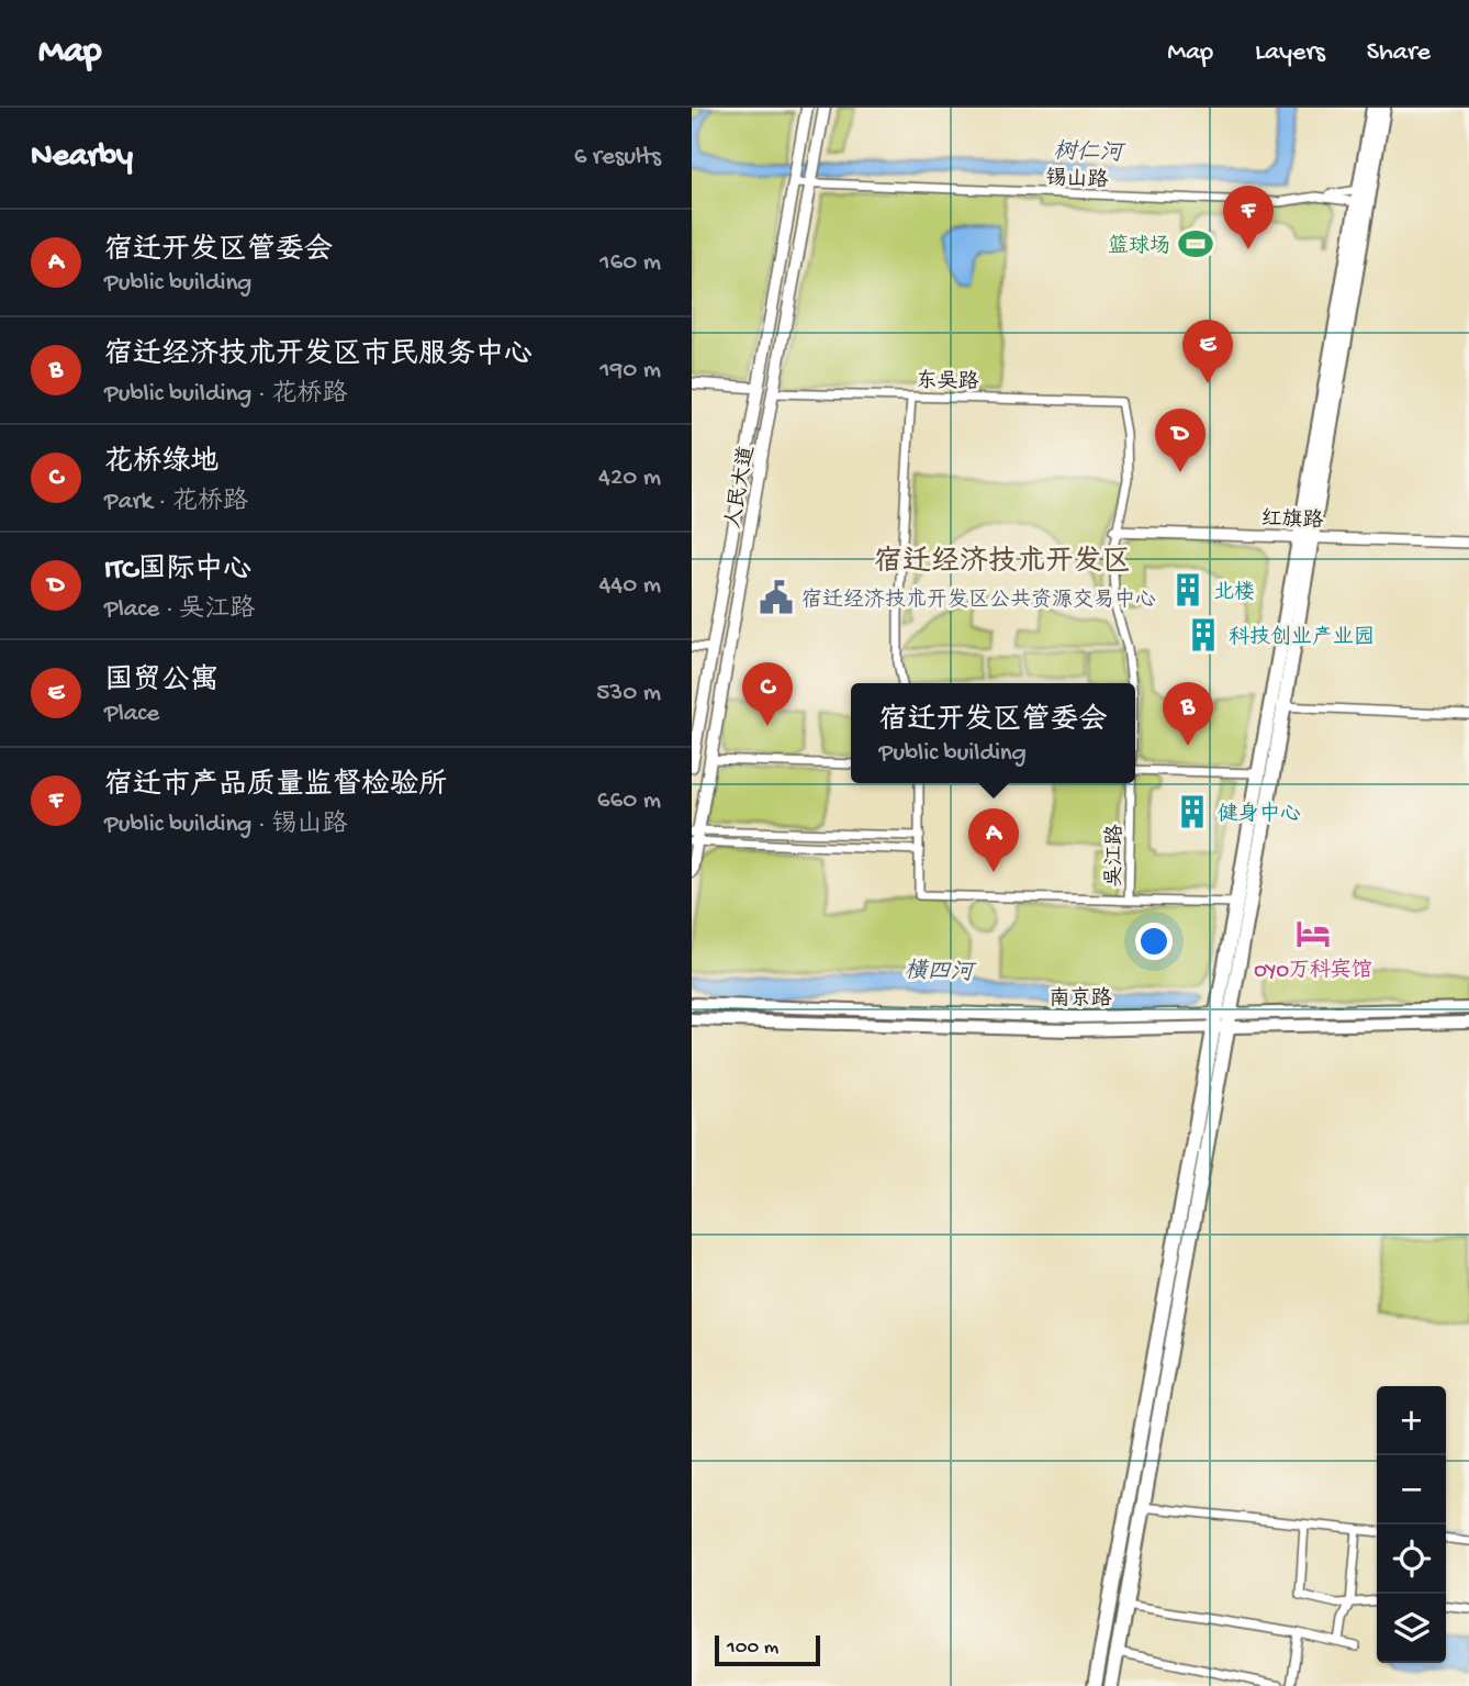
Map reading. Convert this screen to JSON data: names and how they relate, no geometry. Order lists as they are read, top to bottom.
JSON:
{
  "streets": {
    "main road": ["人民大道", "南京路"],
    "street": [
      "锡山路",
      "东吴路",
      "红旗路",
      "吴江路"
    ]
  },
  "crossings": [
    ["锡山路", "人民大道"],
    ["东吴路", "人民大道"],
    ["东吴路", "吴江路"],
    ["红旗路", "吴江路"]
  ],
  "districts": ["宿迁经济技术开发区"],
  "water": ["树仁河", "横四河"],
  "places": {
    "sports": ["篮球场"],
    "building": ["北楼", "科技创业产业园", "健身中心"],
    "public building": ["宿迁经济技术开发区公共资源交易中心"],
    "hotel": ["OYO万科宾馆"]
  },
  "scale_bar": "100 m",
  "page": {
    "header": "Map",
    "nav": ["Map", "Layers", "Share"],
    "heading": ["Nearby", "6 results"],
    "pins": [
      "F",
      "E",
      "D",
      "C",
      "B",
      "A"
    ],
    "list": [
      {
        "mark": "A",
        "name": "宿迁开发区管委会",
        "note": "Public building",
        "value": "160 m"
      },
      {
        "mark": "B",
        "name": "宿迁经济技术开发区市民服务中心",
        "note": "Public building · 花桥路",
        "value": "190 m"
      },
      {
        "mark": "C",
        "name": "花桥绿地",
        "note": "Park · 花桥路",
        "value": "420 m"
      },
      {
        "mark": "D",
        "name": "ITC国际中心",
        "note": "Place · 吴江路",
        "value": "440 m"
      },
      {
        "mark": "E",
        "name": "国贸公寓",
        "note": "Place",
        "value": "530 m"
      },
      {
        "mark": "F",
        "name": "宿迁市产品质量监督检验所",
        "note": "Public building · 锡山路",
        "value": "660 m"
      }
    ],
    "popup": ["宿迁开发区管委会", "Public building"],
    "map_buttons": ["+", "−"],
    "scale": "100 m"
  }
}
